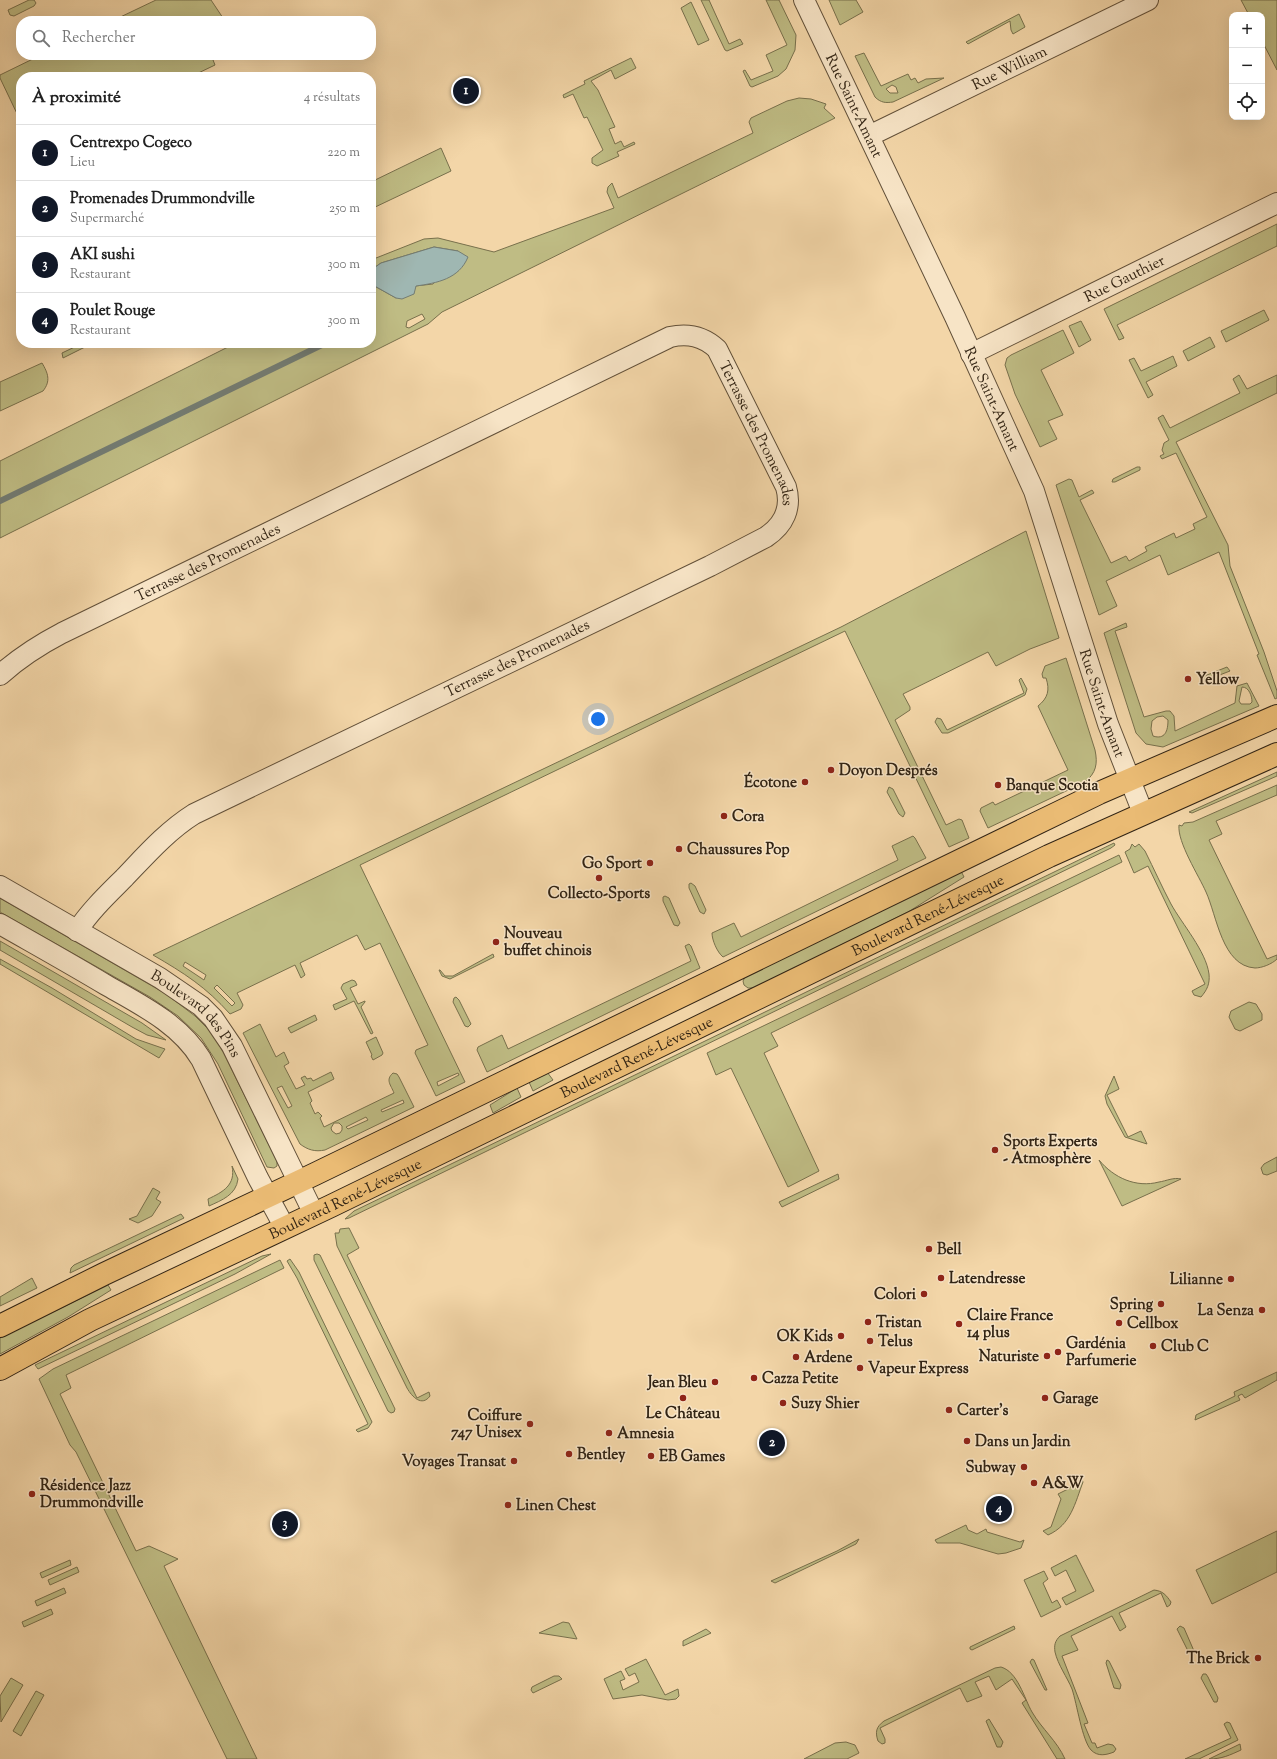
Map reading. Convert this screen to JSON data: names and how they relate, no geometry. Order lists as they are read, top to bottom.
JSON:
{
  "streets": {
    "main road": ["Boulevard René-Lévesque"],
    "street": [
      "Rue William",
      "Rue Saint-Amant",
      "Rue Gauthier",
      "Terrasse des Promenades",
      "Boulevard des Pins"
    ]
  },
  "crossings": [
    ["Rue William", "Rue Saint-Amant"],
    ["Rue Saint-Amant", "Rue Gauthier"],
    ["Rue Saint-Amant", "Boulevard René-Lévesque"],
    ["Terrasse des Promenades", "Boulevard des Pins"],
    ["Boulevard René-Lévesque", "Boulevard des Pins"]
  ],
  "places": [
    "Yellow",
    "Doyon Després",
    "Écotone",
    "Banque Scotia",
    "Cora",
    "Chaussures Pop",
    "Go Sport",
    "Collecto-Sports",
    "Nouveau buffet chinois",
    "Sports Experts - Atmosphère",
    "Bell",
    "Latendresse",
    "Lilianne",
    "Colori",
    "Spring",
    "La Senza",
    "Tristan",
    "Cellbox",
    "Claire France 14 plus",
    "OK Kids",
    "Telus",
    "Club C",
    "Gardénia Parfumerie",
    "Naturiste",
    "Ardene",
    "Vapeur Express",
    "Cazza Petite",
    "Jean Bleu",
    "Le Château",
    "Garage",
    "Suzy Shier",
    "Carter's",
    "Coiffure 747 Unisex",
    "Amnesia",
    "Dans un Jardin",
    "Bentley",
    "EB Games",
    "Voyages Transat",
    "Subway",
    "A&W",
    "Résidence Jazz Drummondville",
    "Linen Chest",
    "The Brick"
  ],
  "page": {
    "map_buttons": ["+", "−"],
    "search": "Rechercher",
    "heading": ["À proximité", "4 résultats"],
    "pins": [
      "1",
      "2",
      "4",
      "3"
    ],
    "list": [
      {
        "mark": "1",
        "name": "Centrexpo Cogeco",
        "note": "Lieu",
        "value": "220 m"
      },
      {
        "mark": "2",
        "name": "Promenades Drummondville",
        "note": "Supermarché",
        "value": "250 m"
      },
      {
        "mark": "3",
        "name": "AKI sushi",
        "note": "Restaurant",
        "value": "300 m"
      },
      {
        "mark": "4",
        "name": "Poulet Rouge",
        "note": "Restaurant",
        "value": "300 m"
      }
    ]
  }
}
